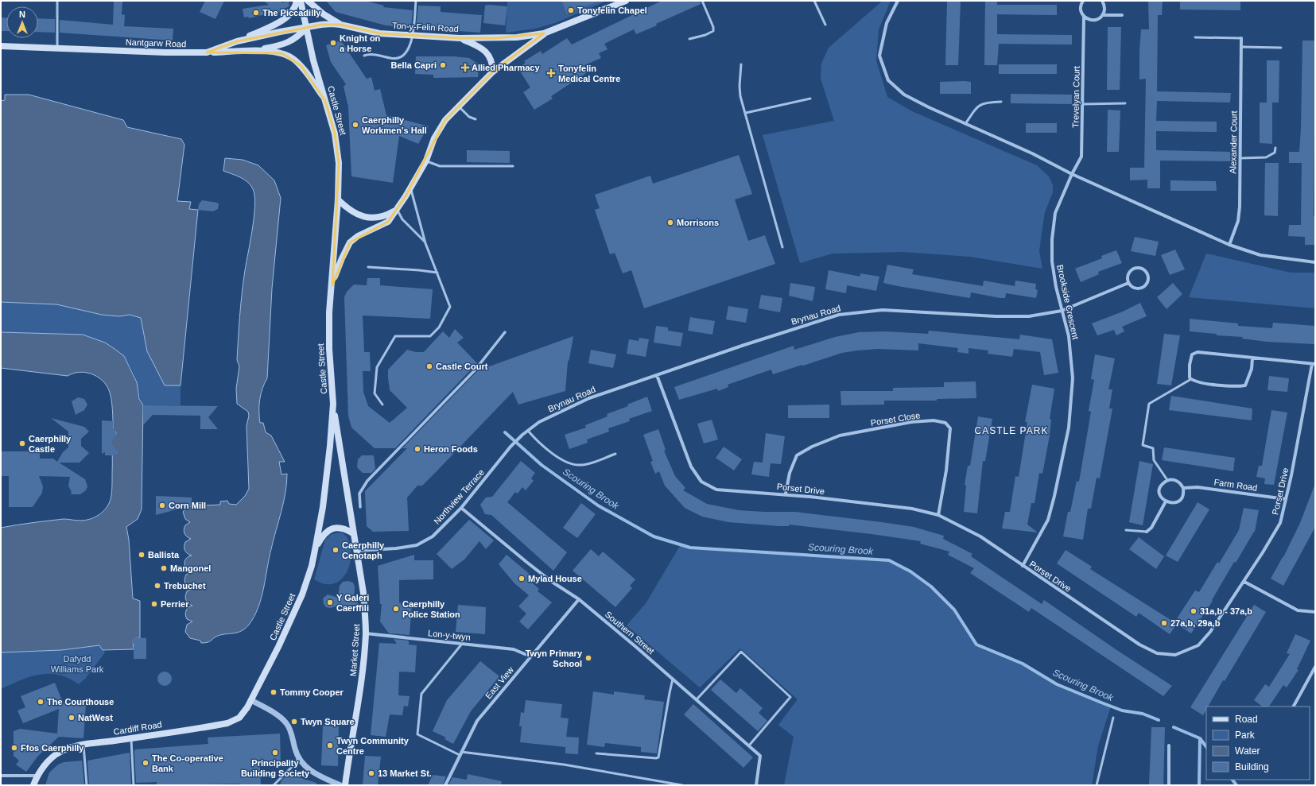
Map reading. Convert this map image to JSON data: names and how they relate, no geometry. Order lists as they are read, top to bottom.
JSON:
{
  "streets": {
    "main road": [
      "Ton-y-Felin Road",
      "Nantgarw Road",
      "Castle Street",
      "Market Street",
      "Cardiff Road"
    ],
    "street": [
      "Trevelyan Court",
      "Alexander Court",
      "Brookside Crescent",
      "Brynau Road",
      "Porset Close",
      "Farm Road",
      "Porset Drive",
      "Northview Terrace",
      "Southern Street",
      "Lon-y-twyn",
      "East View"
    ]
  },
  "crossings": [
    ["Ton-y-Felin Road", "Nantgarw Road"],
    ["Ton-y-Felin Road", "Castle Street"],
    ["Nantgarw Road", "Castle Street"],
    ["Trevelyan Court", "Brookside Crescent"],
    ["Castle Street", "Market Street"],
    ["Castle Street", "Cardiff Road"],
    ["Brookside Crescent", "Brynau Road"],
    ["Brookside Crescent", "Porset Drive"],
    ["Brynau Road", "Porset Drive"],
    ["Brynau Road", "Northview Terrace"],
    ["Porset Close", "Porset Drive"],
    ["Farm Road", "Porset Drive"],
    ["Northview Terrace", "Southern Street"],
    ["Northview Terrace", "Market Street"],
    ["Southern Street", "East View"],
    ["Lon-y-twyn", "Market Street"],
    ["Lon-y-twyn", "East View"]
  ],
  "districts": ["CASTLE PARK"],
  "water": ["Scouring Brook"],
  "parks": ["Dafydd Williams Park"],
  "places": {
    "other": [
      "Tonyfelin Chapel",
      "The Piccadilly",
      "Knight on a Horse",
      "Bella Capri",
      "Caerphilly Workmen's Hall",
      "Morrisons",
      "Castle Court",
      "Caerphilly Castle",
      "Heron Foods",
      "Corn Mill",
      "Caerphilly Cenotaph",
      "Ballista",
      "Mangonel",
      "Mylad House",
      "Trebuchet",
      "Y Galeri Caerffili",
      "Perrier",
      "Caerphilly Police Station",
      "31a,b - 37a,b",
      "27a,b, 29a,b",
      "Twyn Primary School",
      "Tommy Cooper",
      "The Courthouse",
      "NatWest",
      "Twyn Square",
      "Twyn Community Centre",
      "Ffos Caerphilly",
      "Principality Building Society",
      "The Co-operative Bank",
      "13 Market St."
    ],
    "health": ["Allied Pharmacy", "Tonyfelin Medical Centre"]
  },
  "legend": [
    "Road",
    "Park",
    "Water",
    "Building"
  ],
  "north": "top"
}
